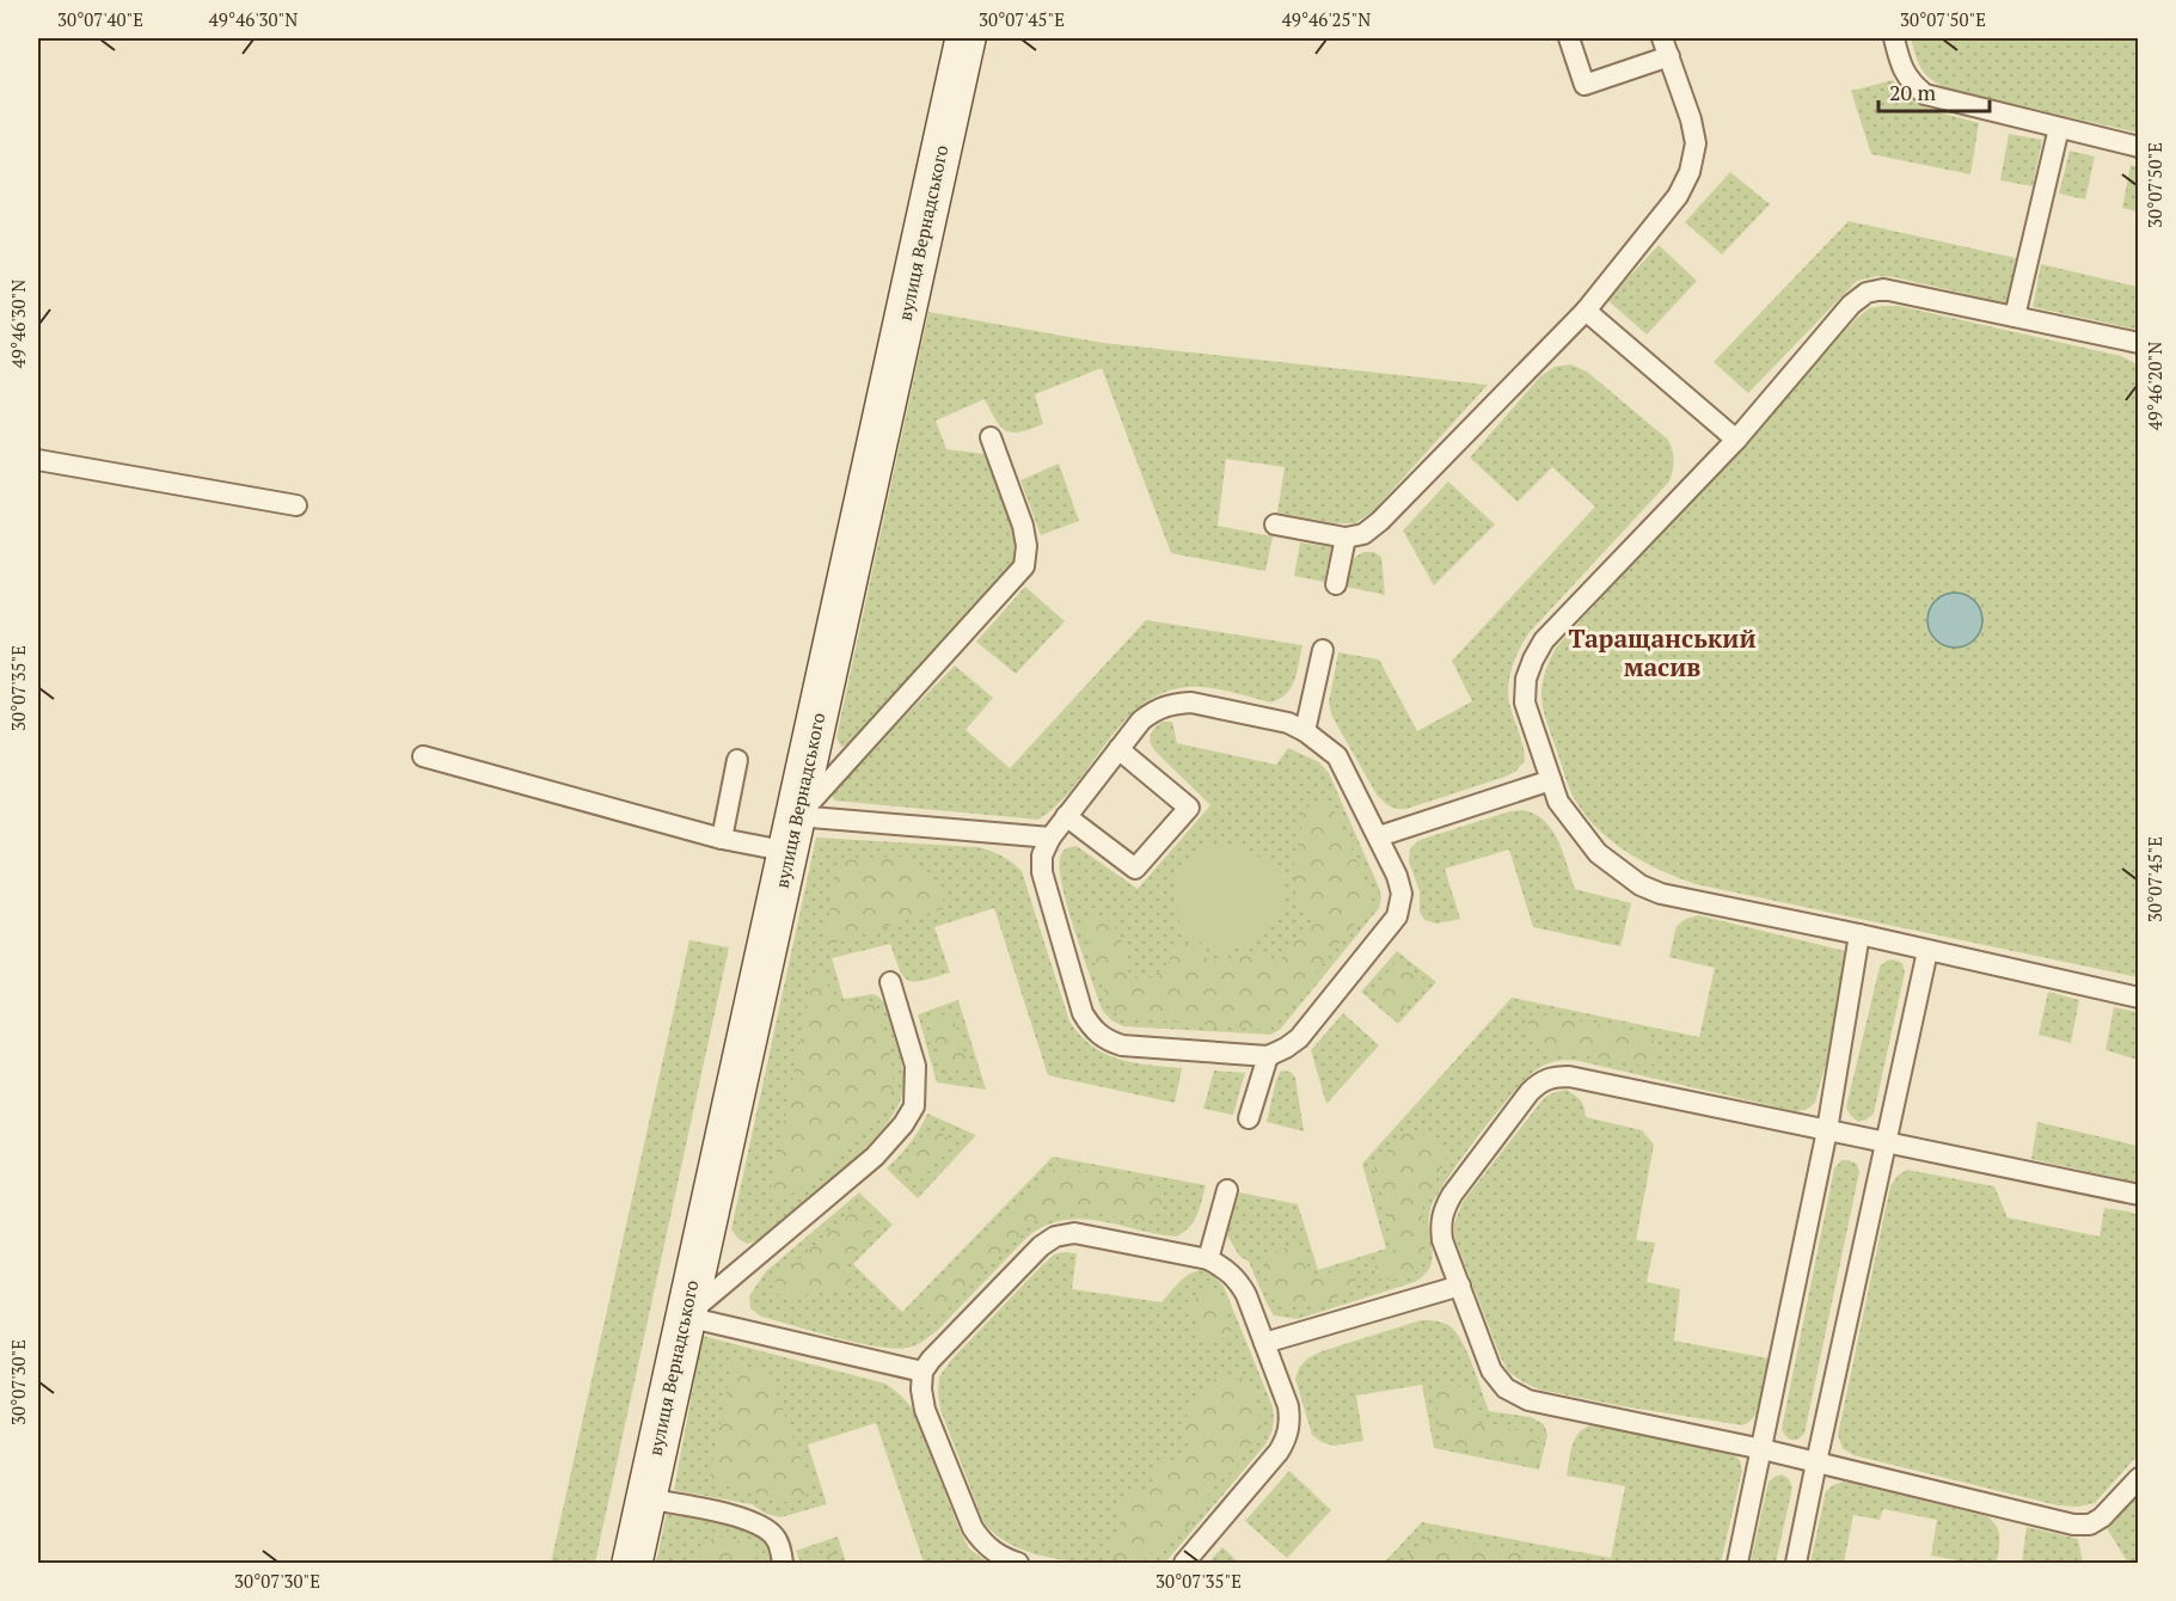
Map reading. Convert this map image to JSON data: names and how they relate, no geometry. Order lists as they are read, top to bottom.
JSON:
{
  "streets": {
    "street": ["вулиця Вернадського"]
  },
  "districts": ["Таращанський масив"],
  "scale_bar": "20 m",
  "coordinates": [
    "30°07'40\"E",
    "49°46'30\"N",
    "30°07'45\"E",
    "49°46'25\"N",
    "30°07'50\"E",
    "49°46'20\"N",
    "30°07'35\"E",
    "30°07'30\"E"
  ]
}
